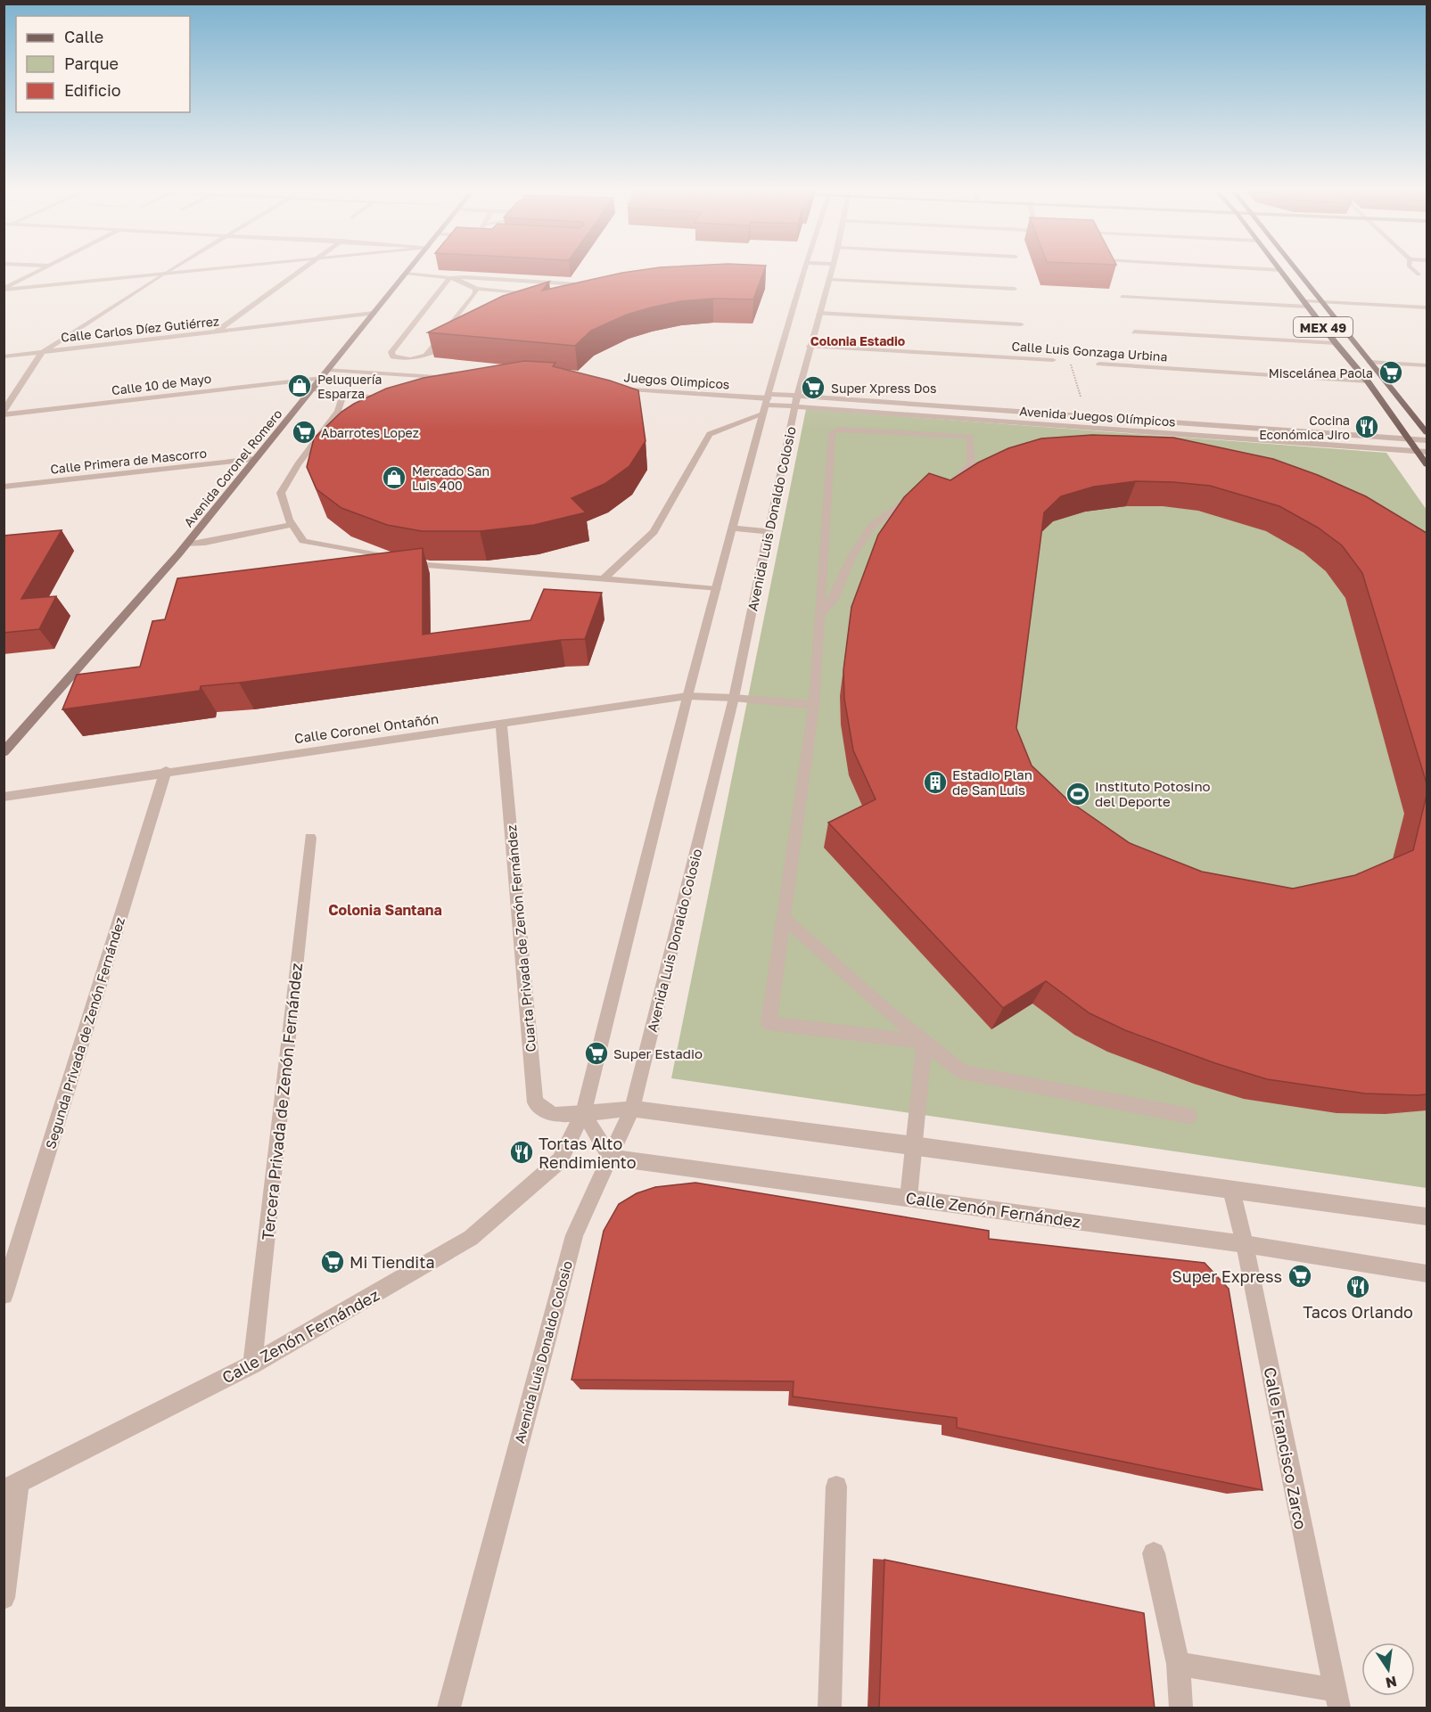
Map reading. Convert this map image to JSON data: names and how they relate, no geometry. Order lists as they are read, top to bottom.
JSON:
{
  "streets": {
    "main road": ["MEX 49", "Avenida Coronel Romero"],
    "street": [
      "Calle Carlos Díez Gutiérrez",
      "Calle Luis Gonzaga Urbina",
      "Juegos Olimpicos",
      "Calle 10 de Mayo",
      "Avenida Juegos Olímpicos",
      "Calle Primera de Mascorro",
      "Avenida Luis Donaldo Colosio",
      "Calle Coronel Ontañón",
      "Cuarta Privada de Zenón Fernández",
      "Segunda Privada de Zenón Fernández",
      "Tercera Privada de Zenón Fernández",
      "Calle Zenón Fernández",
      "Calle Francisco Zarco"
    ]
  },
  "crossings": [
    ["MEX 49", "Calle Luis Gonzaga Urbina"],
    ["MEX 49", "Avenida Juegos Olímpicos"],
    ["Calle Carlos Díez Gutiérrez", "Avenida Coronel Romero"],
    ["Calle Luis Gonzaga Urbina", "Avenida Juegos Olímpicos"],
    ["Calle Luis Gonzaga Urbina", "Avenida Luis Donaldo Colosio"],
    ["Juegos Olimpicos", "Avenida Juegos Olímpicos"],
    ["Calle 10 de Mayo", "Avenida Coronel Romero"],
    ["Avenida Juegos Olímpicos", "Avenida Luis Donaldo Colosio"],
    ["Calle Primera de Mascorro", "Avenida Coronel Romero"],
    ["Avenida Luis Donaldo Colosio", "Calle Coronel Ontañón"],
    ["Avenida Luis Donaldo Colosio", "Calle Zenón Fernández"],
    ["Calle Coronel Ontañón", "Cuarta Privada de Zenón Fernández"],
    ["Calle Coronel Ontañón", "Segunda Privada de Zenón Fernández"],
    ["Cuarta Privada de Zenón Fernández", "Calle Zenón Fernández"],
    ["Tercera Privada de Zenón Fernández", "Calle Zenón Fernández"],
    ["Calle Zenón Fernández", "Calle Francisco Zarco"]
  ],
  "districts": ["Colonia Estadio", "Colonia Santana"],
  "places": {
    "supermarket": [
      "Miscelánea Paola",
      "Super Xpress Dos",
      "Abarrotes Lopez",
      "Super Estadio",
      "Mi Tiendita",
      "Super Express"
    ],
    "shop": ["Peluquería Esparza", "Mercado San Luis 400"],
    "restaurant": ["Cocina Económica Jiro", "Tortas Alto Rendimiento", "Tacos Orlando"],
    "building": ["Estadio Plan de San Luis"],
    "sports": ["Instituto Potosino del Deporte"]
  },
  "legend": ["Calle", "Parque", "Edificio"],
  "north": "bottom"
}
